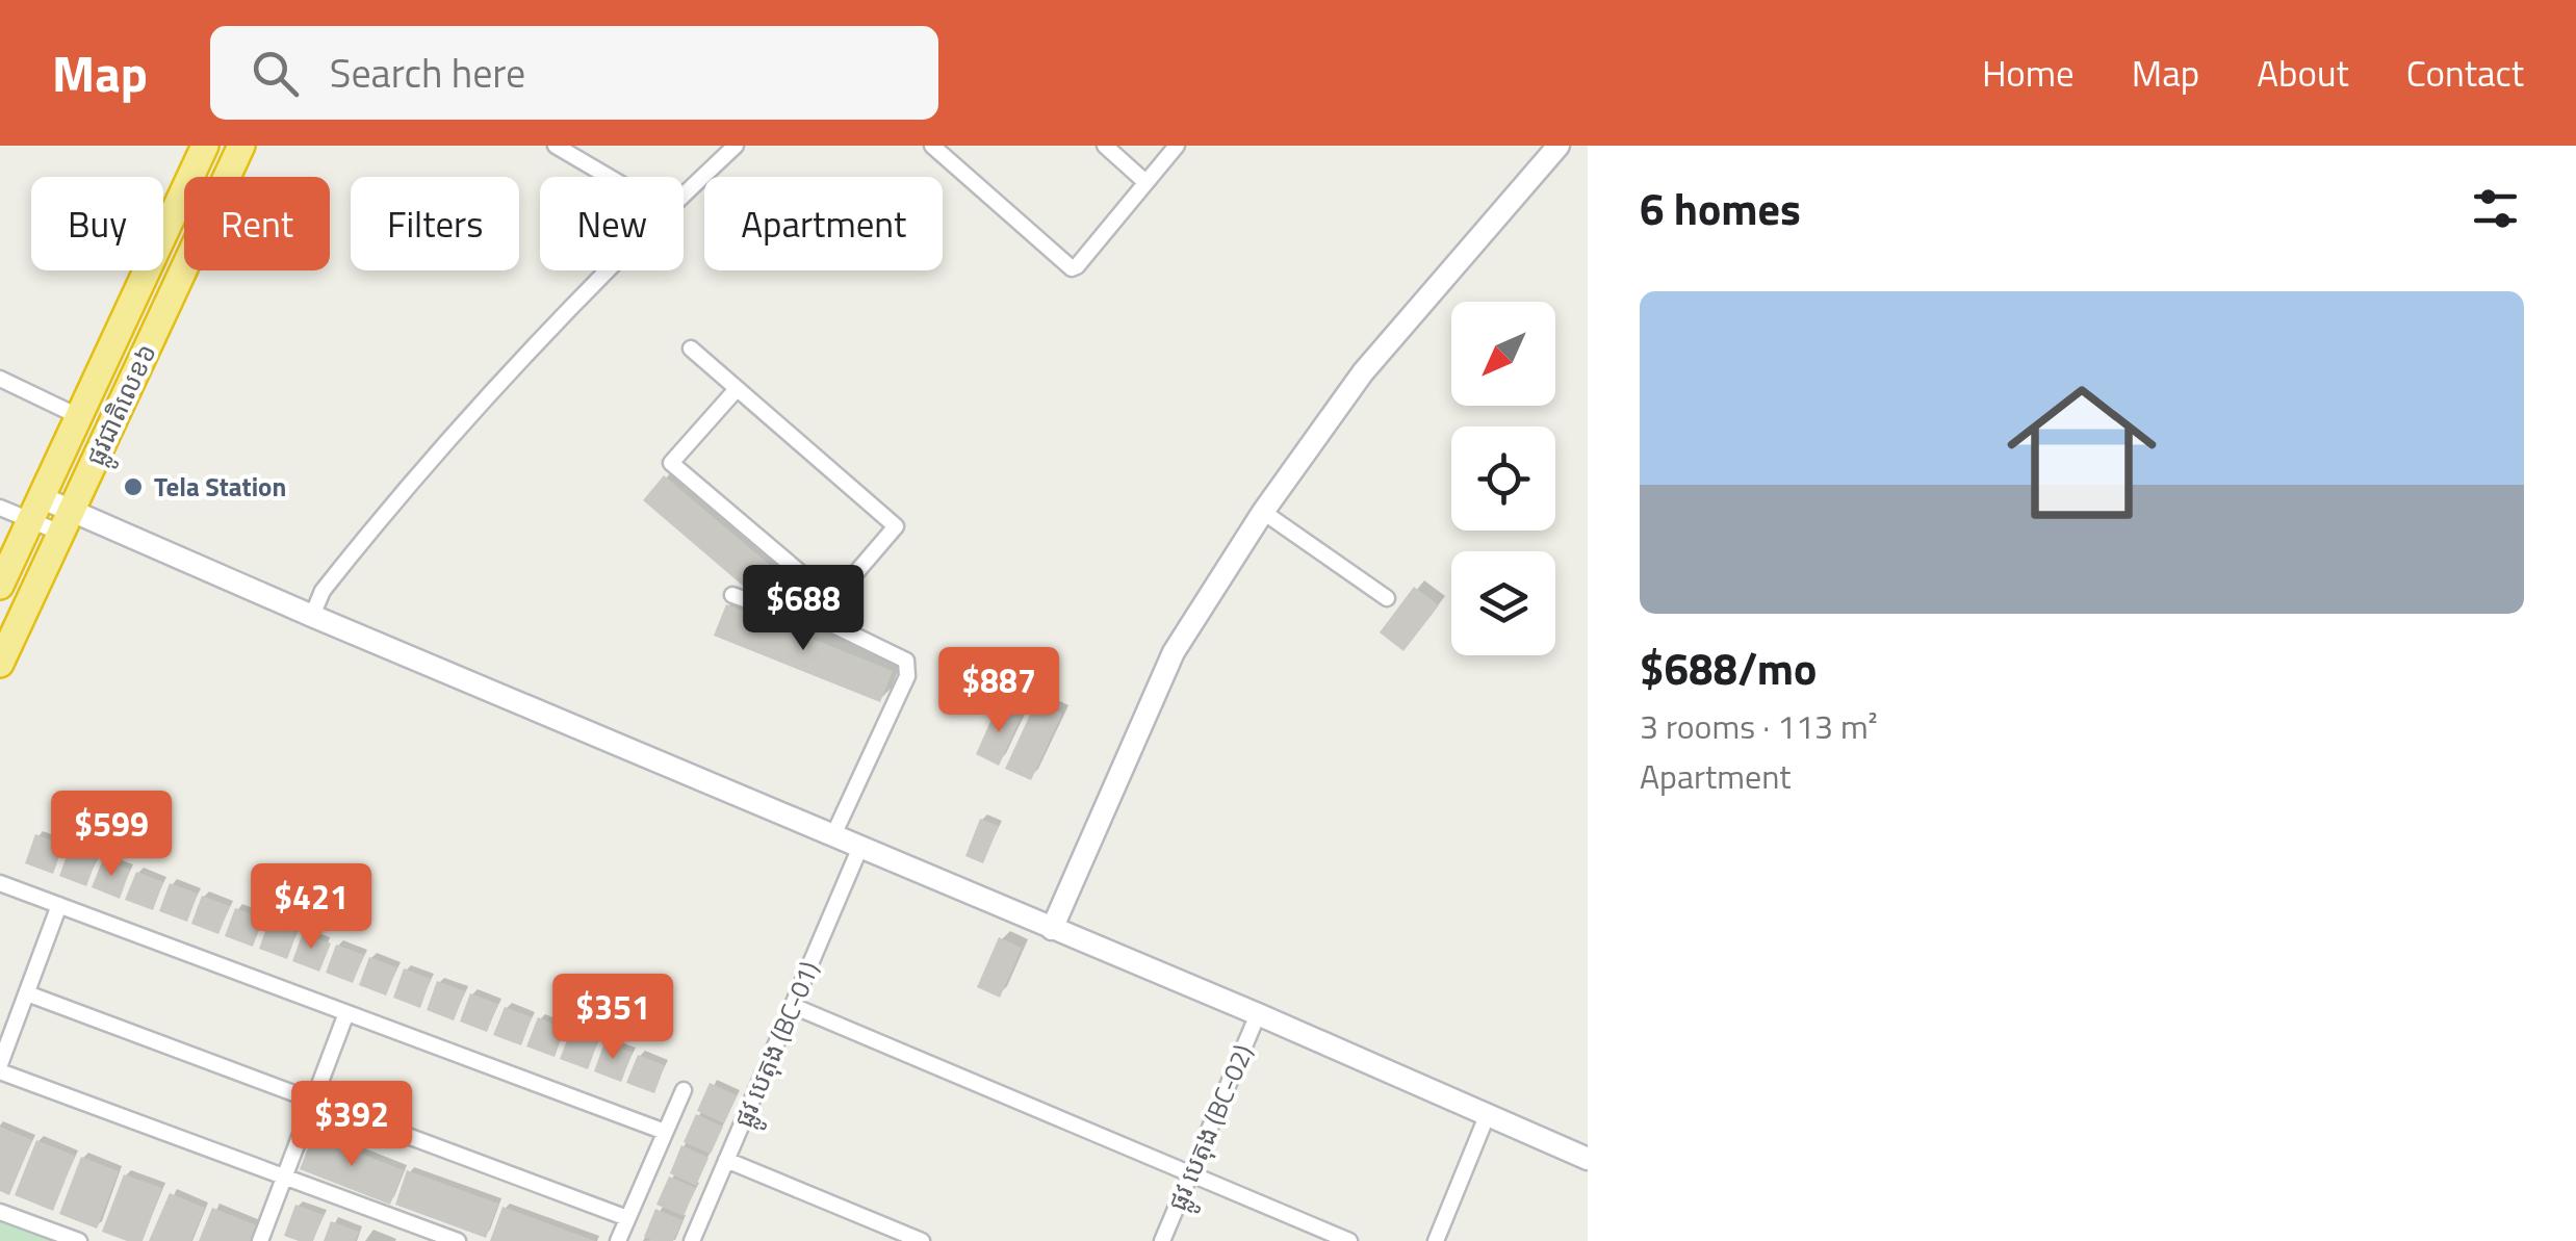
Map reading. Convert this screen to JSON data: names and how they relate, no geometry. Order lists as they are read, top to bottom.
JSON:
{
  "streets": {
    "highway": ["ផ្លូវជាតិលេខ៦"],
    "street": ["ផ្លូវ បេតុង (BC-01)", "ផ្លូវ បេតុង (BC-02)"]
  },
  "places": ["Tela Station"],
  "north": "bottom left",
  "page": {
    "header": "Map",
    "search": "Search here",
    "nav": [
      "Home",
      "Map",
      "About",
      "Contact"
    ],
    "heading": "6 homes",
    "chip": [
      "Buy",
      "Rent",
      "Filters",
      "New",
      "Apartment"
    ],
    "list": [
      {
        "name": "$688/mo",
        "note": "3 rooms · 113 m² · Apartment"
      }
    ],
    "price": [
      "$688",
      "$887",
      "$599",
      "$421",
      "$351",
      "$392"
    ]
  }
}
